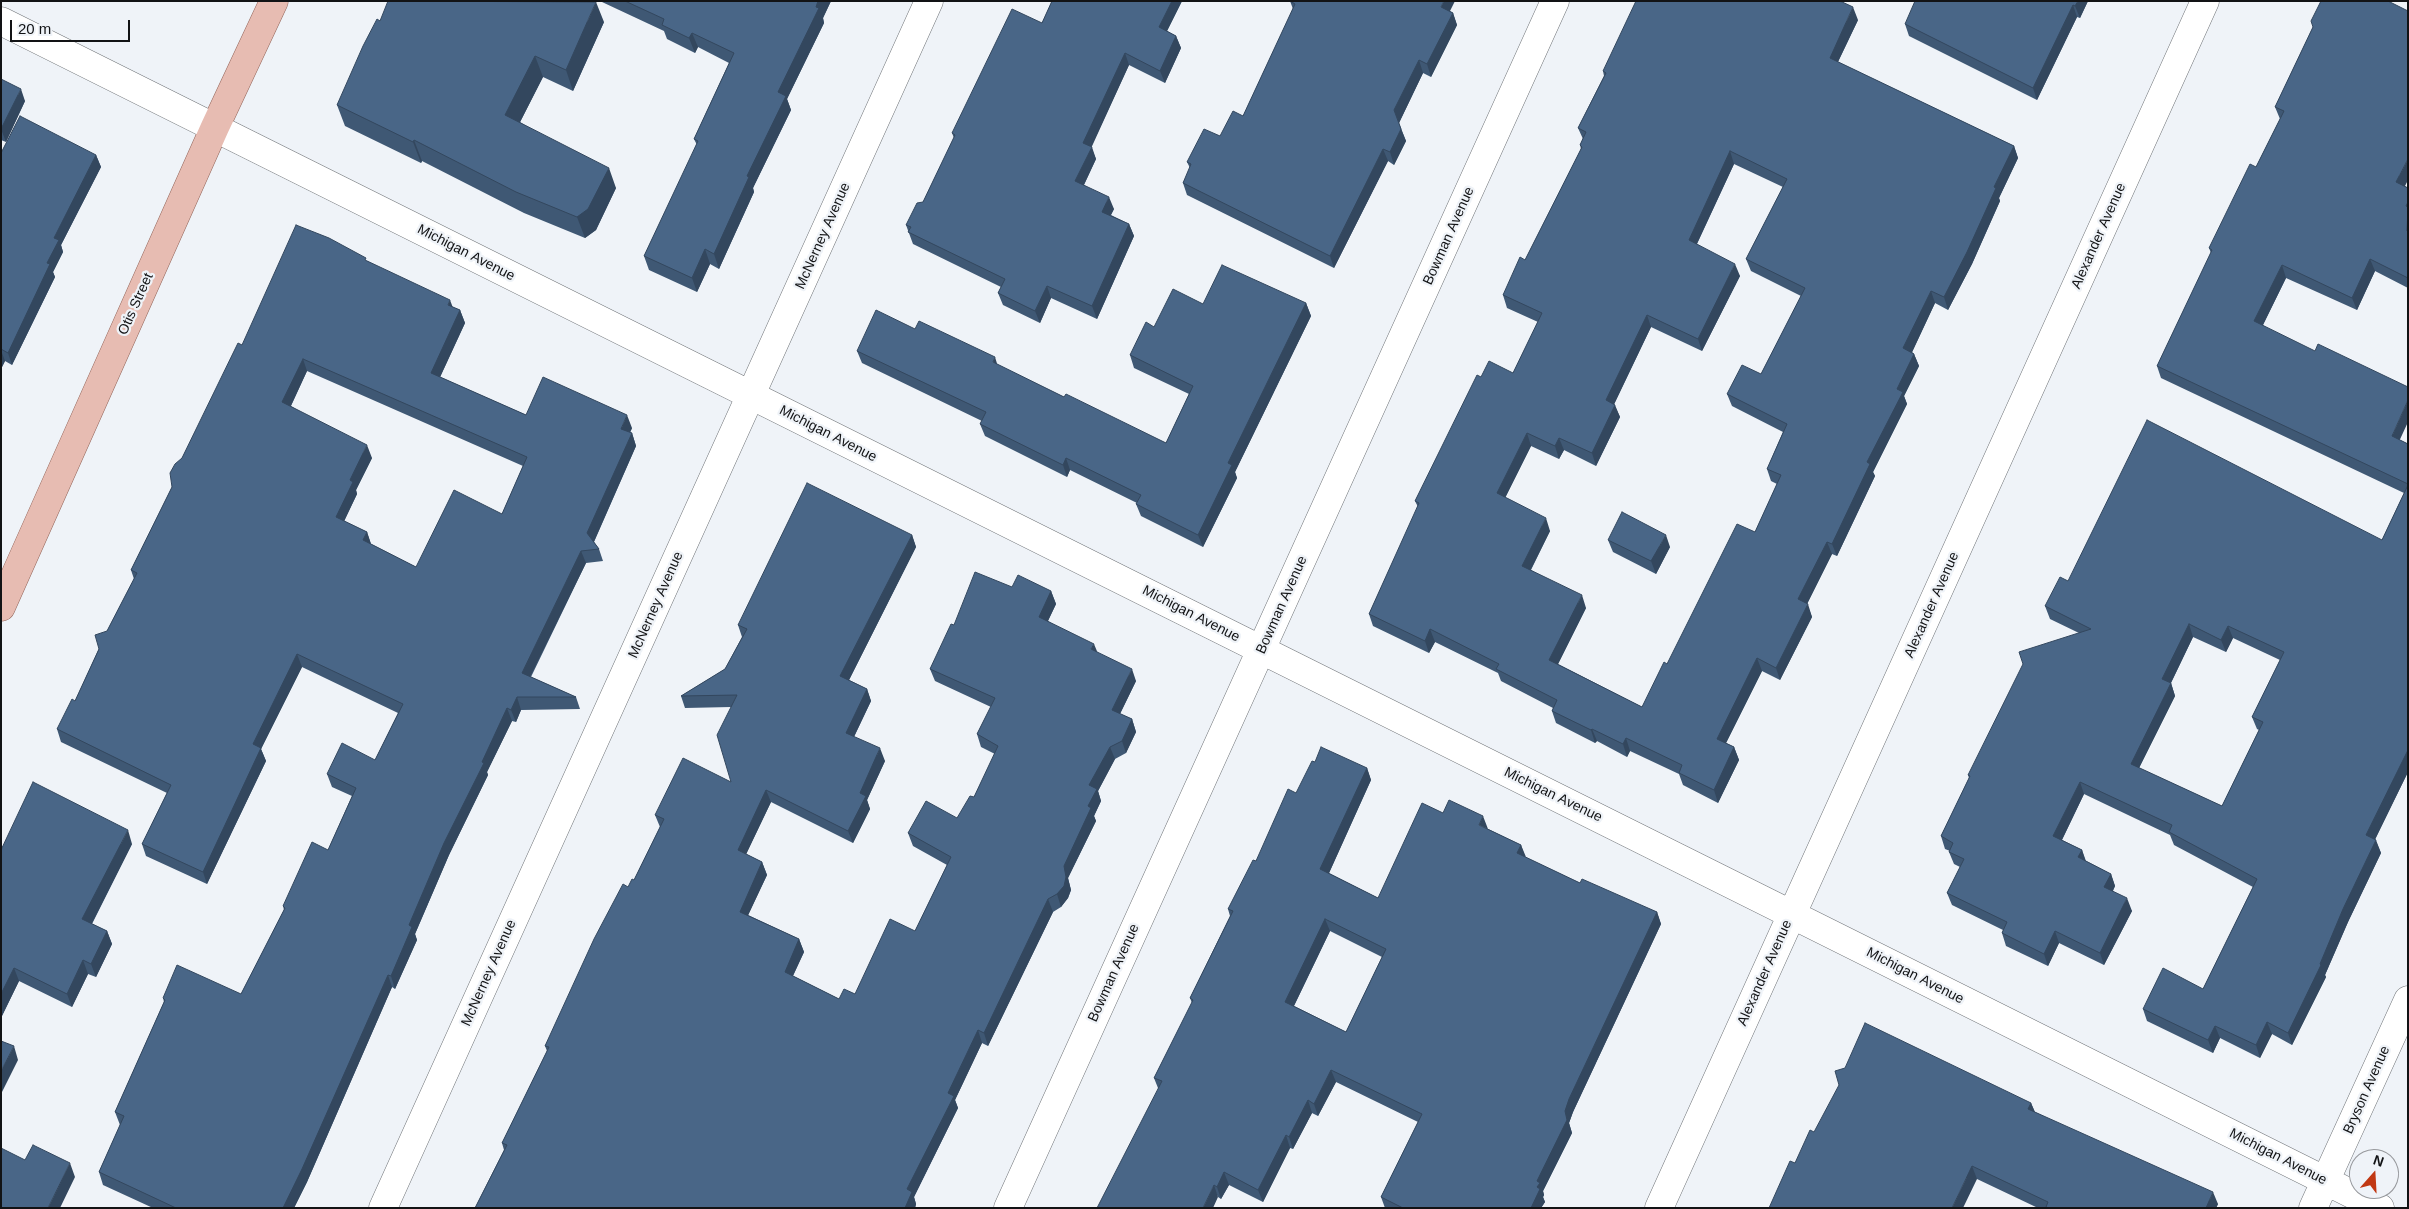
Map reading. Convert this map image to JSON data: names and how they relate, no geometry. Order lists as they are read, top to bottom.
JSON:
{
  "streets": {
    "main road": ["Otis Street"],
    "street": [
      "McNerney Avenue",
      "Bowman Avenue",
      "Alexander Avenue",
      "Michigan Avenue",
      "Bryson Avenue"
    ]
  },
  "crossings": [
    ["McNerney Avenue", "Michigan Avenue"],
    ["Bowman Avenue", "Michigan Avenue"],
    ["Alexander Avenue", "Michigan Avenue"],
    ["Michigan Avenue", "Otis Street"],
    ["Michigan Avenue", "Bryson Avenue"]
  ],
  "scale_bar": "20 m",
  "north": "top"
}
